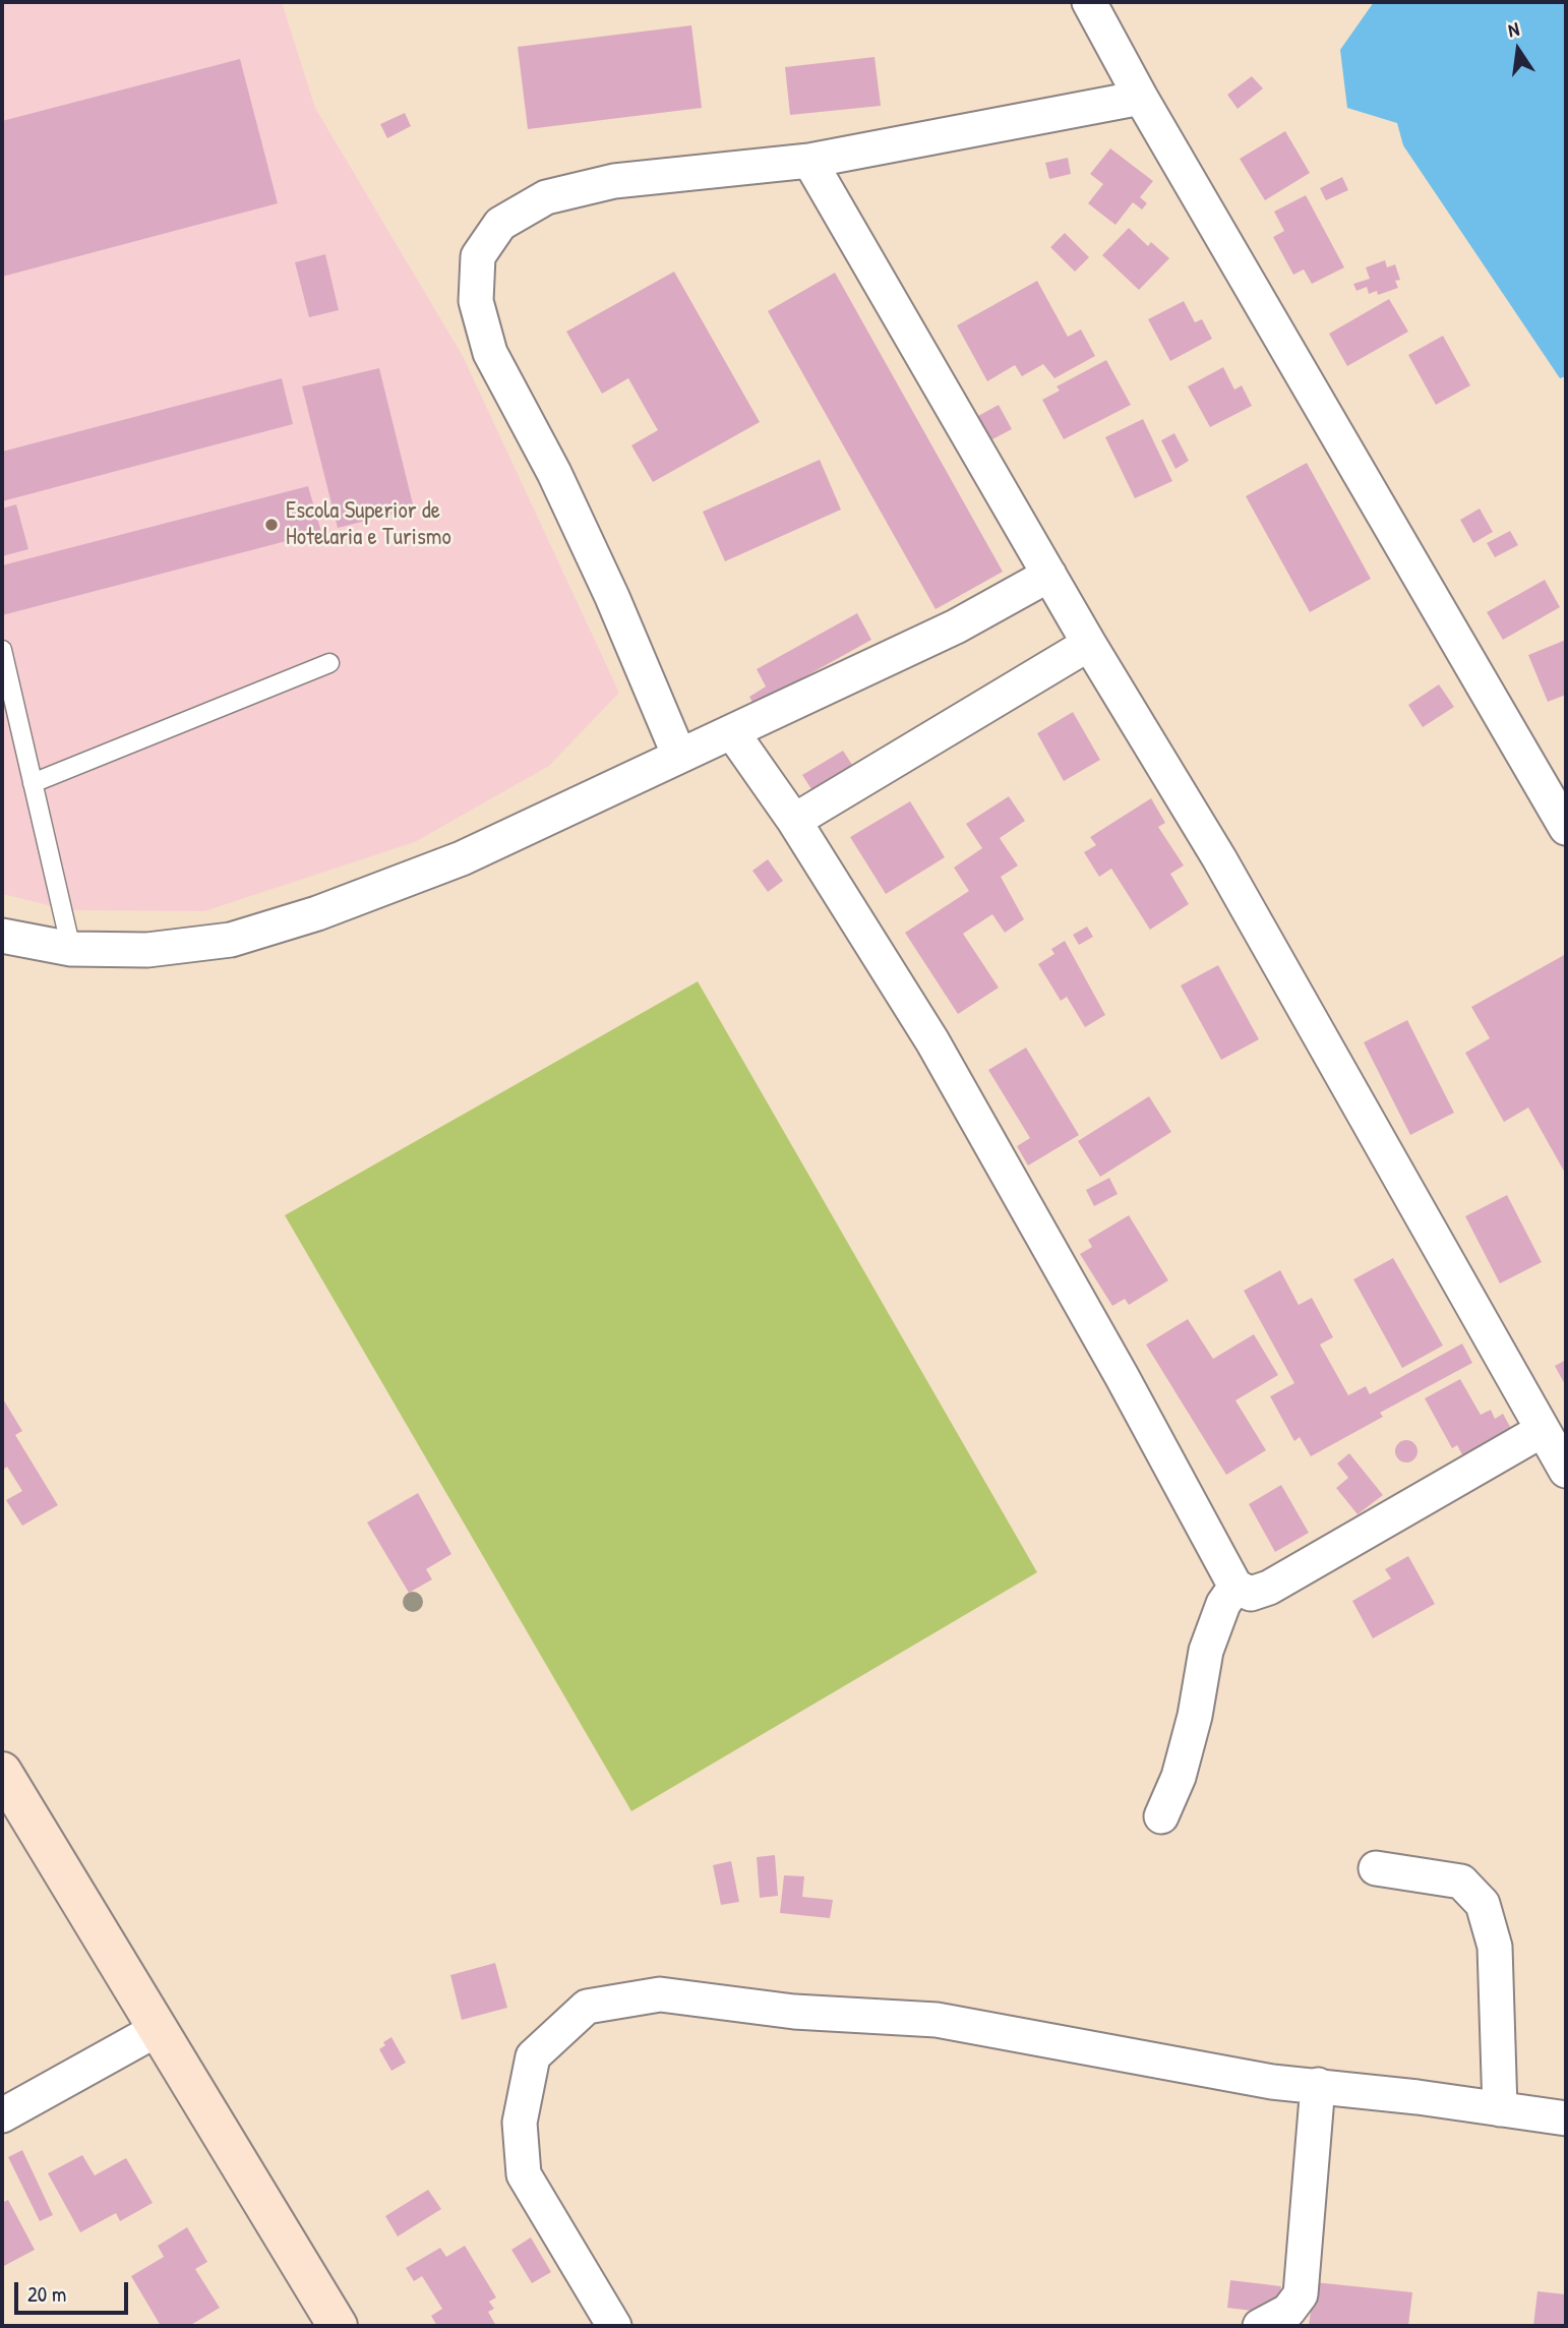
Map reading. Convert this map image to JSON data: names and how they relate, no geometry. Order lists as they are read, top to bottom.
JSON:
{
  "places": ["Escola Superior de Hotelaria e Turismo"],
  "scale_bar": "20 m",
  "north": "top"
}
